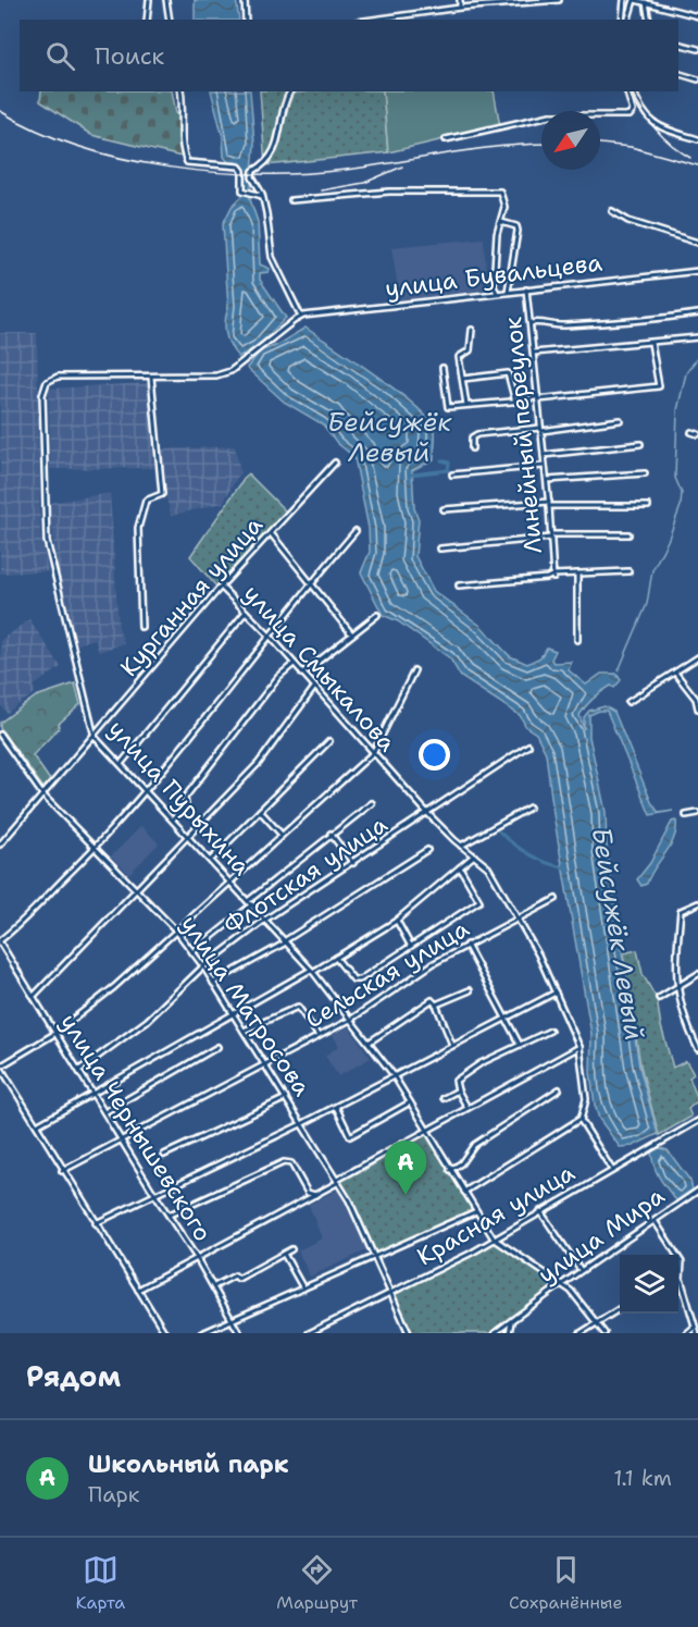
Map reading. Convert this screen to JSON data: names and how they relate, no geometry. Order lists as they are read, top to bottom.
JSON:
{
  "streets": {
    "street": [
      "улица Бувальцева",
      "Линейный переулок",
      "Курганная улица",
      "улица Смыкалова",
      "улица Пурыхина",
      "Флотская улица",
      "Сельская улица",
      "улица Матросова",
      "улица Чернышевского",
      "Красная улица",
      "улица Мира"
    ]
  },
  "crossings": [
    ["улица Бувальцева", "Линейный переулок"],
    ["улица Бувальцева", "улица Пурыхина"],
    ["Курганная улица", "улица Смыкалова"],
    ["Курганная улица", "улица Пурыхина"],
    ["Курганная улица", "улица Матросова"],
    ["улица Смыкалова", "Флотская улица"],
    ["улица Смыкалова", "Сельская улица"],
    ["улица Пурыхина", "Флотская улица"],
    ["улица Пурыхина", "Сельская улица"],
    ["улица Пурыхина", "Красная улица"],
    ["улица Пурыхина", "улица Мира"],
    ["Флотская улица", "улица Матросова"],
    ["Флотская улица", "улица Чернышевского"],
    ["Сельская улица", "улица Матросова"],
    ["Сельская улица", "улица Чернышевского"],
    ["улица Матросова", "Красная улица"]
  ],
  "water": ["Бейсужёк Левый"],
  "north": "bottom left",
  "page": {
    "search": "Поиск",
    "pins": "A",
    "heading": "Рядом",
    "list": [
      {
        "mark": "A",
        "name": "Школьный парк",
        "note": "Парк",
        "value": "1.1 km"
      }
    ],
    "nav": ["Карта", "Маршрут", "Сохранённые"]
  }
}
